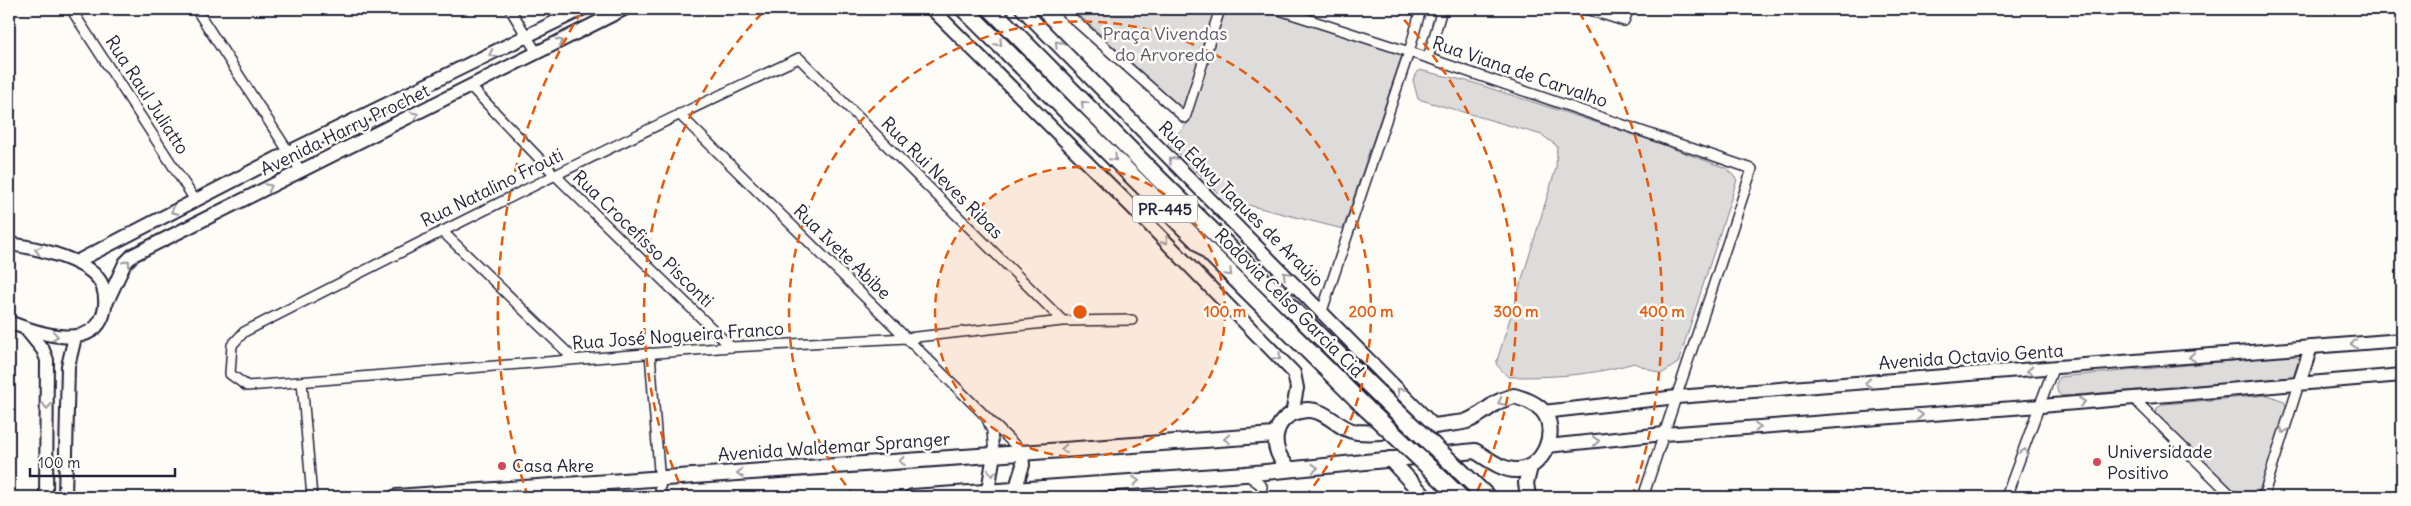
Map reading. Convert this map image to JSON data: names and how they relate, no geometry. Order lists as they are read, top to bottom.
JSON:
{
  "streets": {
    "highway": ["PR-445", "Rodovia Celso Garcia Cid"],
    "main road": ["Avenida Waldemar Spranger"],
    "street": [
      "Rua Viana de Carvalho",
      "Rua Raul Juliatto",
      "Avenida Harry Prochet",
      "Rua Rui Neves Ribas",
      "Rua Natalino Frouti",
      "Rua Edwy Taques de Araújo",
      "Rua Crocefisso Pisconti",
      "Rua Ivete Abibe",
      "Rua José Nogueira Franco",
      "Avenida Octavio Genta"
    ]
  },
  "crossings": [
    ["Rua Viana de Carvalho", "Avenida Octavio Genta"],
    ["Rua Raul Juliatto", "Avenida Harry Prochet"],
    ["Avenida Harry Prochet", "Rua Crocefisso Pisconti"],
    ["Rua Rui Neves Ribas", "Rua Natalino Frouti"],
    ["Rua Rui Neves Ribas", "Rua José Nogueira Franco"],
    ["Rua Natalino Frouti", "Rua Crocefisso Pisconti"],
    ["Rua Natalino Frouti", "Rua Ivete Abibe"],
    ["Rua Natalino Frouti", "Rua José Nogueira Franco"],
    ["Rua Crocefisso Pisconti", "Rua José Nogueira Franco"],
    ["Rua Ivete Abibe", "Rua José Nogueira Franco"],
    ["Rua Ivete Abibe", "Avenida Waldemar Spranger"]
  ],
  "parks": ["Praça Vivendas do Arvoredo"],
  "places": ["Universidade Positivo", "Casa Akre"],
  "scale_bar": "100 m",
  "rings": [
    "100 m",
    "200 m",
    "300 m",
    "400 m"
  ]
}
